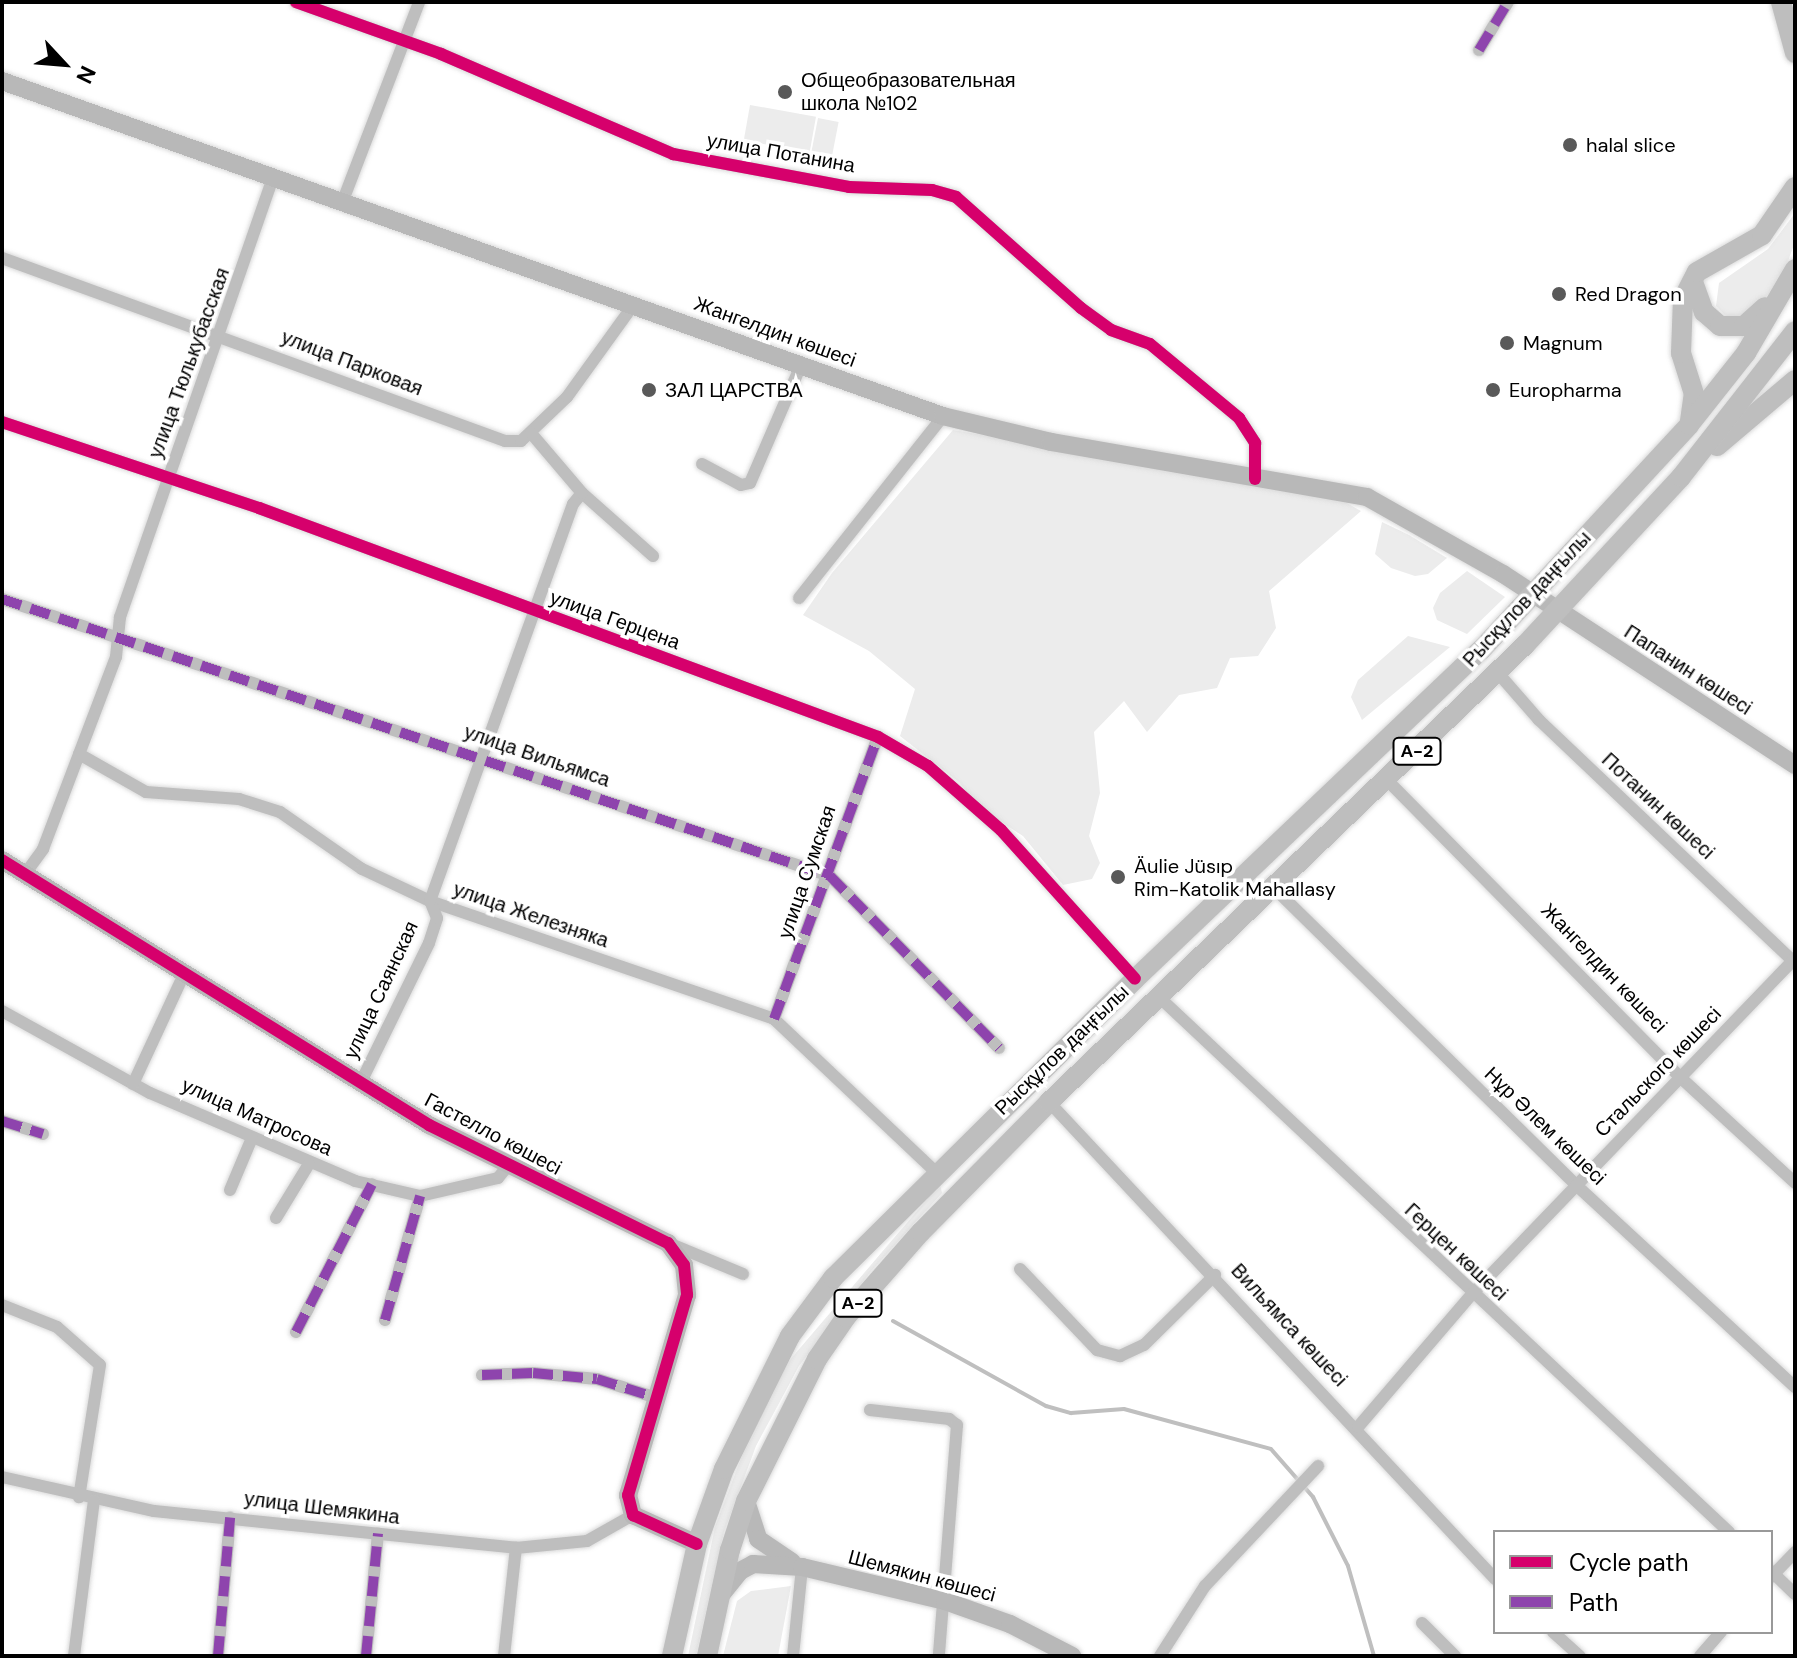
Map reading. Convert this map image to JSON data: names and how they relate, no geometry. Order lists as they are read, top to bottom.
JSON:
{
  "streets": {
    "main road": [
      "Жангелдин көшесі",
      "Рысқұлов даңғылы",
      "Папанин көшесі",
      "A-2",
      "Гастелло көшесі",
      "Шемякин көшесі"
    ],
    "street": [
      "улица Потанина",
      "улица Тюлькубасская",
      "улица Парковая",
      "улица Герцена",
      "улица Вильямса",
      "Потанин көшесі",
      "улица Сумская",
      "улица Железняка",
      "улица Саянская",
      "Стальского көшесі",
      "улица Матросова",
      "Нұр Әлем көшесі",
      "Герцен көшесі",
      "Вильямса көшесі",
      "улица Шемякина"
    ]
  },
  "crossings": [
    ["улица Потанина", "Жангелдин көшесі"],
    ["Жангелдин көшесі", "улица Тюлькубасская"],
    ["Жангелдин көшесі", "Рысқұлов даңғылы"],
    ["Жангелдин көшесі", "Папанин көшесі"],
    ["Жангелдин көшесі", "Стальского көшесі"],
    ["улица Тюлькубасская", "улица Парковая"],
    ["улица Тюлькубасская", "улица Герцена"],
    ["улица Тюлькубасская", "улица Вильямса"],
    ["улица Тюлькубасская", "улица Железняка"],
    ["улица Тюлькубасская", "Гастелло көшесі"],
    ["Рысқұлов даңғылы", "улица Герцена"],
    ["Рысқұлов даңғылы", "Папанин көшесі"],
    ["Рысқұлов даңғылы", "Потанин көшесі"],
    ["Рысқұлов даңғылы", "улица Железняка"],
    ["Рысқұлов даңғылы", "Нұр Әлем көшесі"],
    ["Рысқұлов даңғылы", "Герцен көшесі"],
    ["Рысқұлов даңғылы", "Вильямса көшесі"],
    ["Рысқұлов даңғылы", "Шемякин көшесі"],
    ["улица Герцена", "улица Сумская"],
    ["улица Герцена", "улица Саянская"],
    ["улица Вильямса", "улица Сумская"],
    ["улица Вильямса", "улица Саянская"],
    ["Потанин көшесі", "Стальского көшесі"],
    ["улица Сумская", "улица Железняка"],
    ["улица Железняка", "улица Саянская"],
    ["улица Саянская", "Гастелло көшесі"],
    ["Стальского көшесі", "Нұр Әлем көшесі"],
    ["Стальского көшесі", "Герцен көшесі"],
    ["Стальского көшесі", "Вильямса көшесі"],
    ["улица Матросова", "Гастелло көшесі"]
  ],
  "places": [
    "Общеобразовательная школа №102",
    "halal slice",
    "Red Dragon",
    "Magnum",
    "ЗАЛ ЦАРСТВА",
    "Europharma",
    "Äulie Jüsıp Rim-Katolik Mahallasy"
  ],
  "legend": ["Cycle path", "Path"],
  "north": "bottom right"
}
